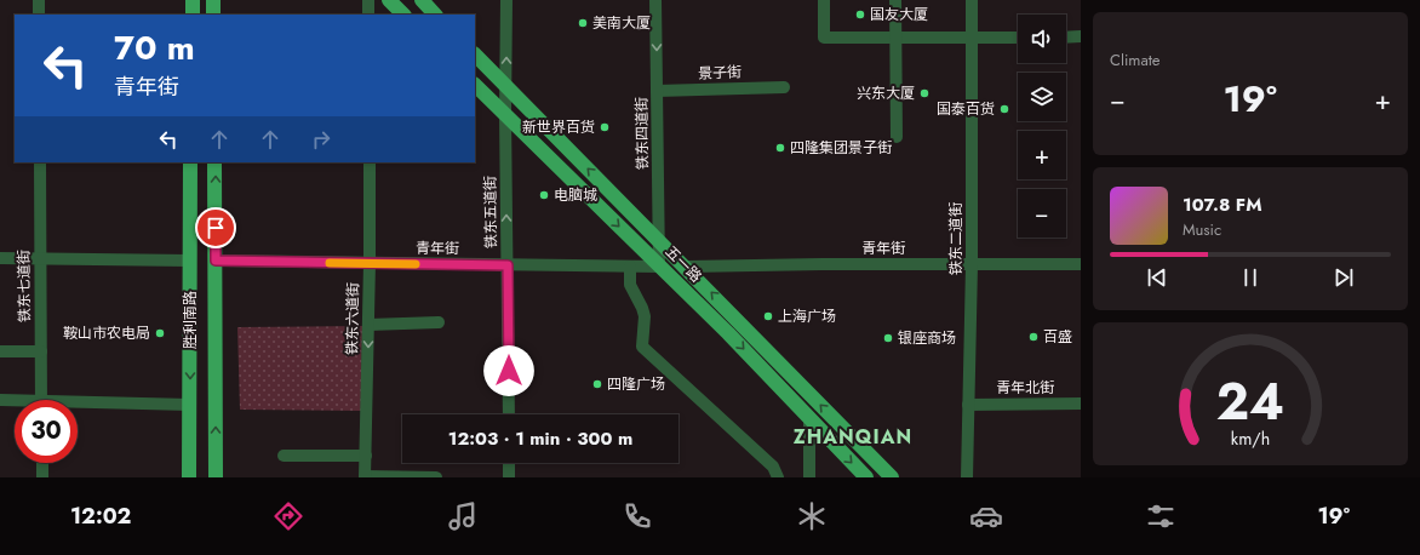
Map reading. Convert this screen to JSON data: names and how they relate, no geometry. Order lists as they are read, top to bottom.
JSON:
{
  "streets": {
    "main road": ["五一路", "胜利南路"],
    "street": [
      "景子街",
      "铁东四道街",
      "铁东五道街",
      "铁东二道街",
      "青年街",
      "铁东七道街",
      "铁东六道街",
      "青年北街"
    ]
  },
  "crossings": [
    ["景子街", "铁东四道街"],
    ["铁东四道街", "青年街"],
    ["铁东四道街", "五一路"],
    ["铁东五道街", "青年街"],
    ["铁东五道街", "五一路"],
    ["铁东二道街", "青年街"],
    ["铁东二道街", "青年北街"],
    ["青年街", "五一路"],
    ["青年街", "铁东六道街"],
    ["青年街", "胜利南路"]
  ],
  "one_way": ["铁东五道街", "铁东六道街"],
  "districts": ["ZHANQIAN"],
  "places": [
    "国友大厦",
    "美南大厦",
    "兴东大厦",
    "国泰百货",
    "新世界百货",
    "四隆集团景子街",
    "电脑城",
    "上海广场",
    "鞍山市农电局",
    "百盛",
    "银座商场",
    "四隆广场"
  ],
  "page": {
    "tile": "Climate",
    "map_buttons": ["+", "−"],
    "turn": ["70 m", "青年街"],
    "heat": ["−", "19°", "+"],
    "song": ["107.8 FM", "Music"],
    "limit": "30",
    "trip": "12:03 · 1 min · 300 m",
    "tabs": ["12:02", "19°"],
    "gauge": ["24", "km/h"]
  }
}
